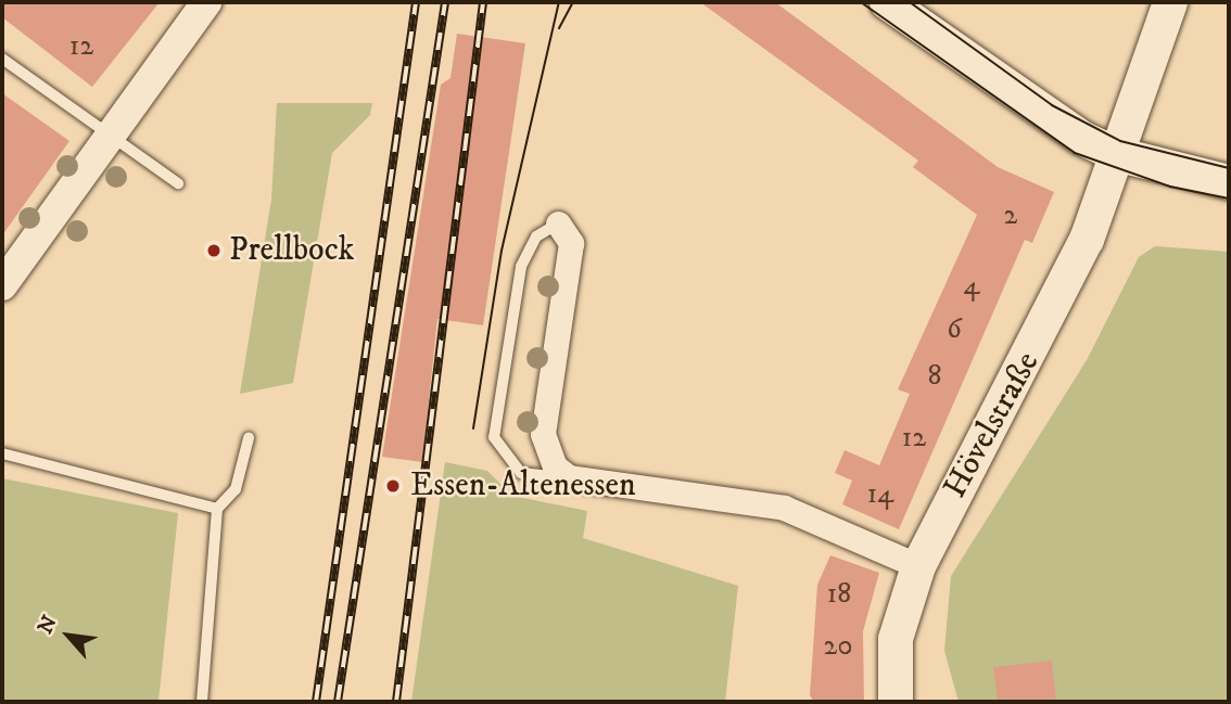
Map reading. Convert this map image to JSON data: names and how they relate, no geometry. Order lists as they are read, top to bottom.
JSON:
{
  "streets": {
    "main road": ["Hövelstraße"]
  },
  "places": ["Prellbock", "Essen-Altenessen"],
  "house_numbers": [
    "12",
    "2",
    "4",
    "6",
    "8",
    "12",
    "14",
    "18",
    "20"
  ],
  "north": "top left"
}
